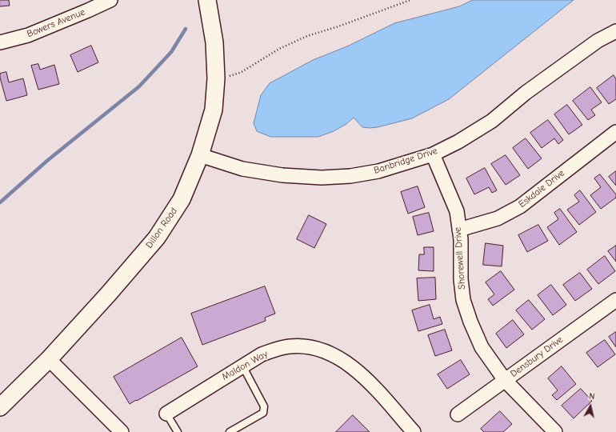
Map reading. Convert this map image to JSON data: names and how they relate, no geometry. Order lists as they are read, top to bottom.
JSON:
{
  "streets": {
    "street": [
      "Bowers Avenue",
      "Banbridge Drive",
      "Eskdale Drive",
      "Dillon Road",
      "Shorewell Drive",
      "Densbury Drive",
      "Maldon Way"
    ]
  },
  "crossings": [
    ["Banbridge Drive", "Dillon Road"],
    ["Banbridge Drive", "Shorewell Drive"],
    ["Eskdale Drive", "Shorewell Drive"],
    ["Shorewell Drive", "Densbury Drive"]
  ],
  "north": "top"
}
